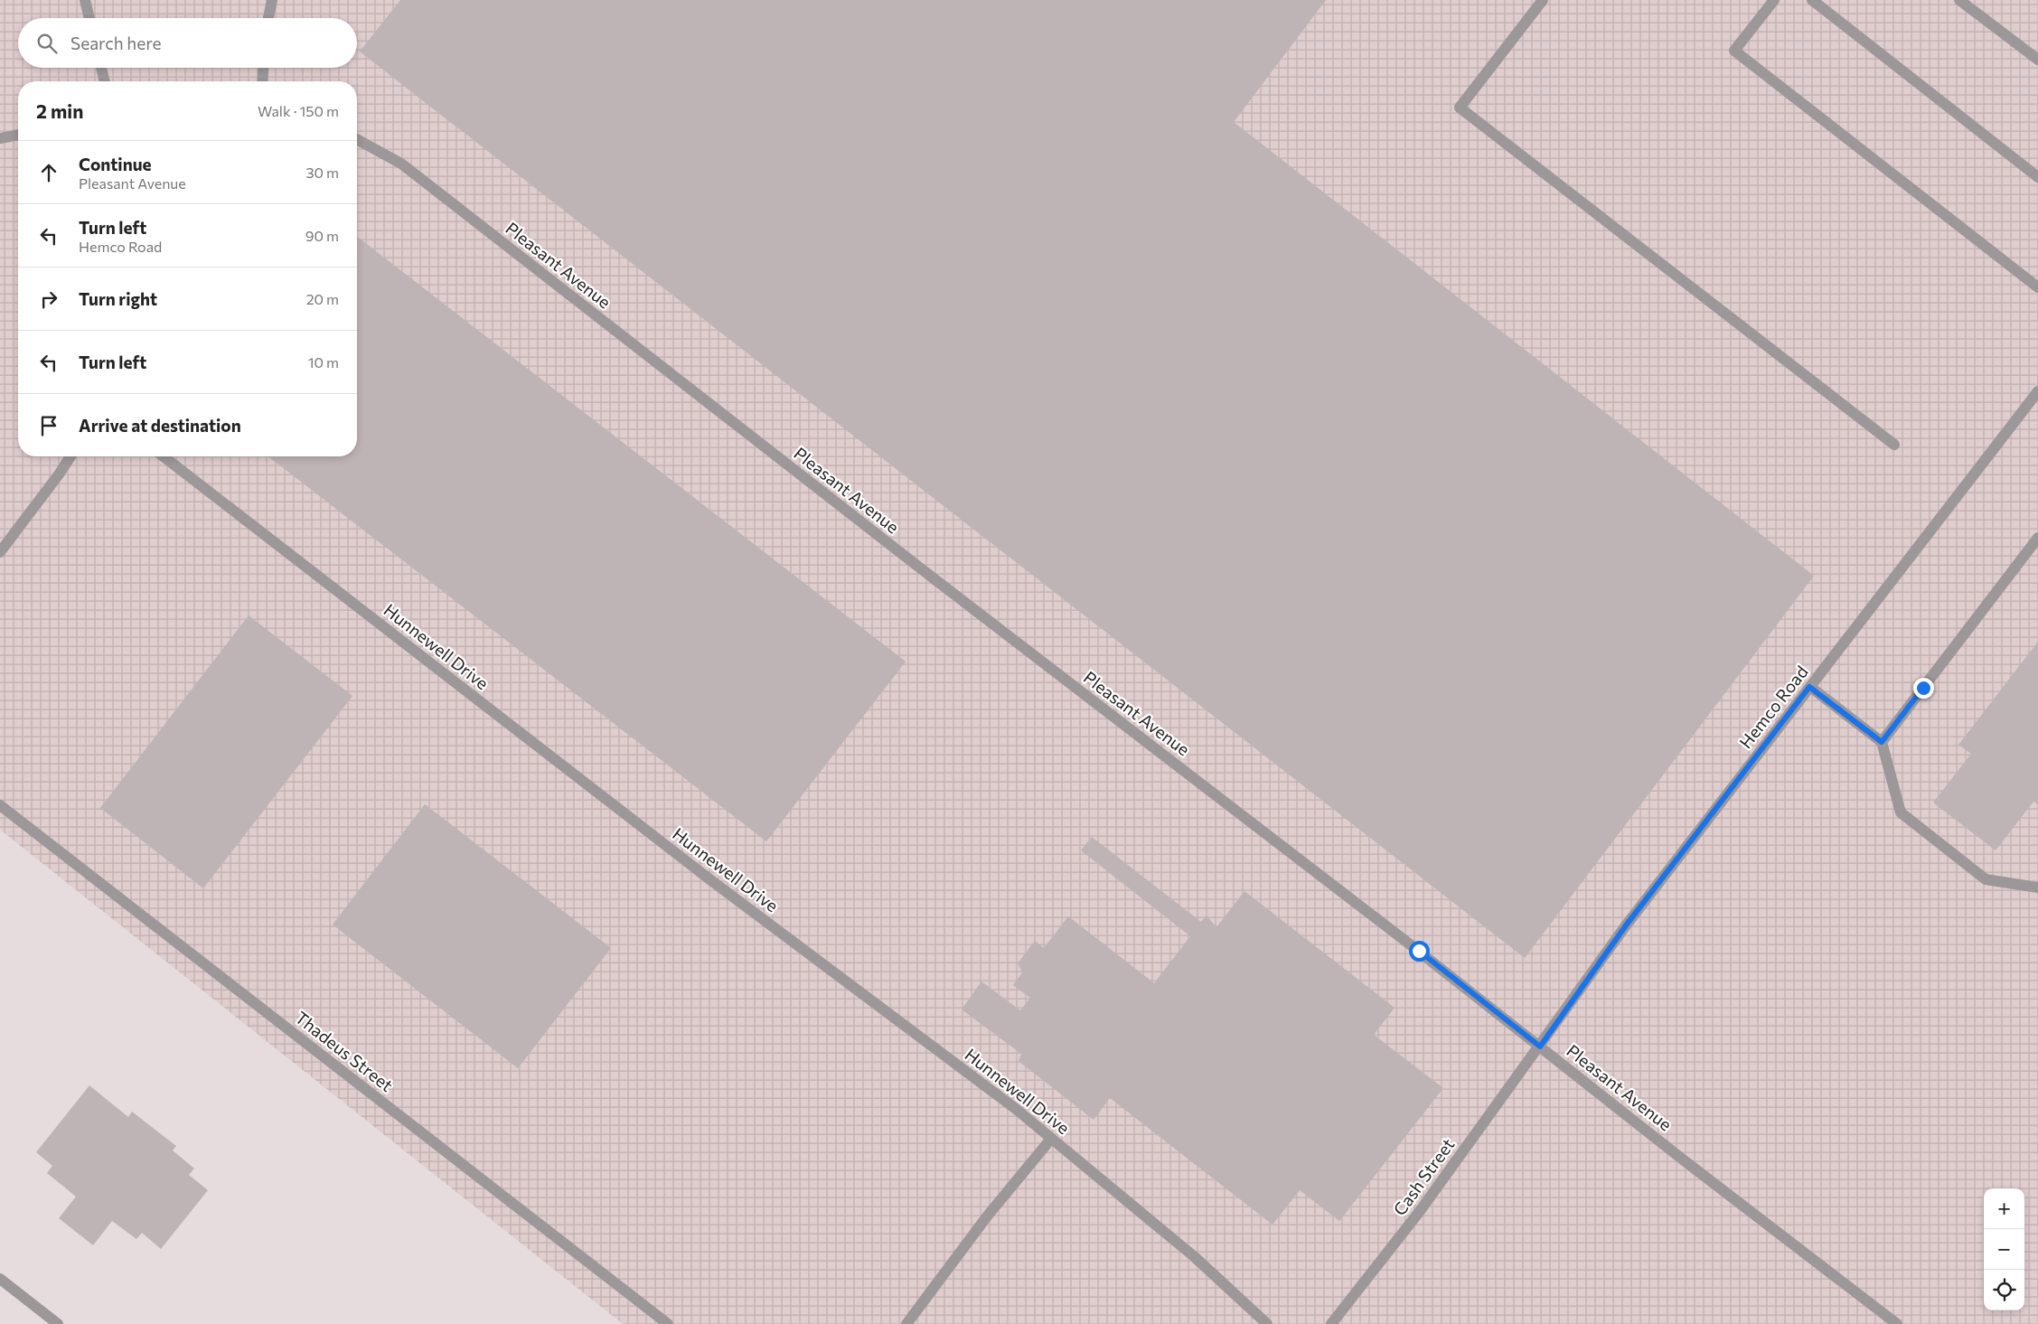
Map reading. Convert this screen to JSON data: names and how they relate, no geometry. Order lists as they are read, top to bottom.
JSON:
{
  "streets": {
    "street": [
      "Pleasant Avenue",
      "Hunnewell Drive",
      "Hemco Road",
      "Thadeus Street",
      "Cash Street"
    ]
  },
  "crossings": [
    ["Pleasant Avenue", "Hemco Road"],
    ["Pleasant Avenue", "Cash Street"],
    ["Hemco Road", "Cash Street"]
  ],
  "page": {
    "search": "Search here",
    "heading": ["2 min", "Walk · 150 m"],
    "list": [
      ["Continue", "Pleasant Avenue", "30 m"],
      ["Turn left", "Hemco Road", "90 m"],
      ["Turn right", "20 m"],
      ["Turn left", "10 m"],
      "Arrive at destination"
    ],
    "map_buttons": ["+", "−"]
  }
}
